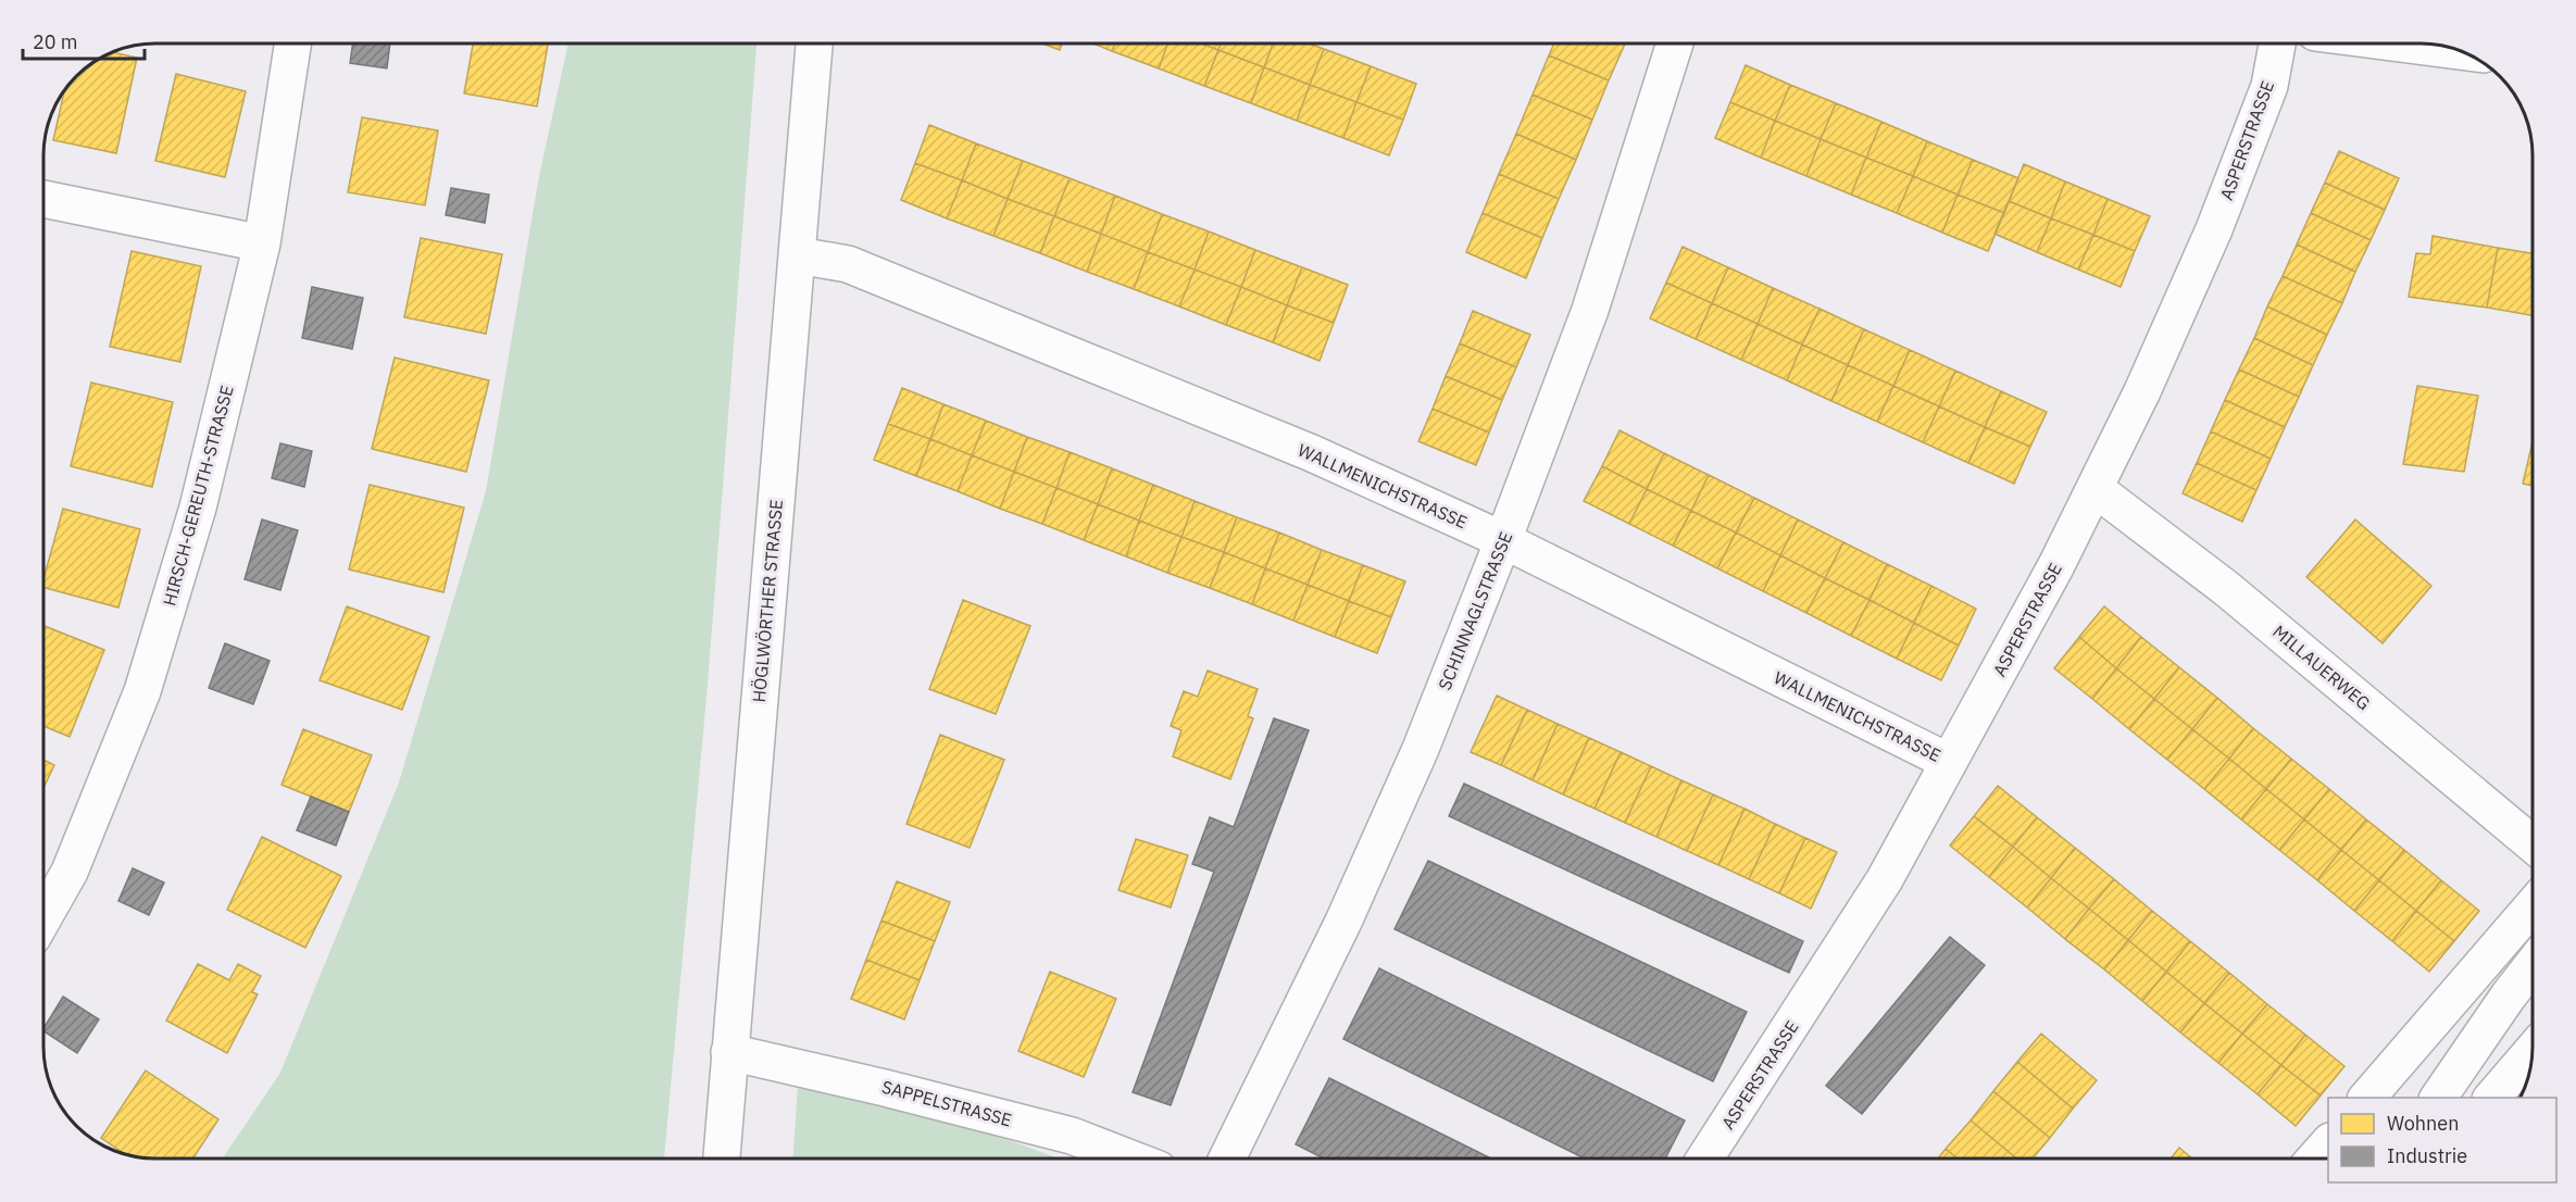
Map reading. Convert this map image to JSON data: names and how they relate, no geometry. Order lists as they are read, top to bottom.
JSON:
{
  "streets": {
    "main road": [
      "ASPERSTRASSE",
      "WALLMENICHSTRASSE",
      "HIRSCH-GEREUTH-STRASSE",
      "HÖGLWÖRTHER STRASSE",
      "SCHINNAGLSTRASSE",
      "MILLAUERWEG",
      "SAPPELSTRASSE"
    ]
  },
  "crossings": [
    ["ASPERSTRASSE", "WALLMENICHSTRASSE"],
    ["ASPERSTRASSE", "MILLAUERWEG"],
    ["WALLMENICHSTRASSE", "HÖGLWÖRTHER STRASSE"],
    ["WALLMENICHSTRASSE", "SCHINNAGLSTRASSE"],
    ["HÖGLWÖRTHER STRASSE", "SAPPELSTRASSE"]
  ],
  "legend": ["Wohnen", "Industrie"],
  "scale_bar": "20 m"
}
